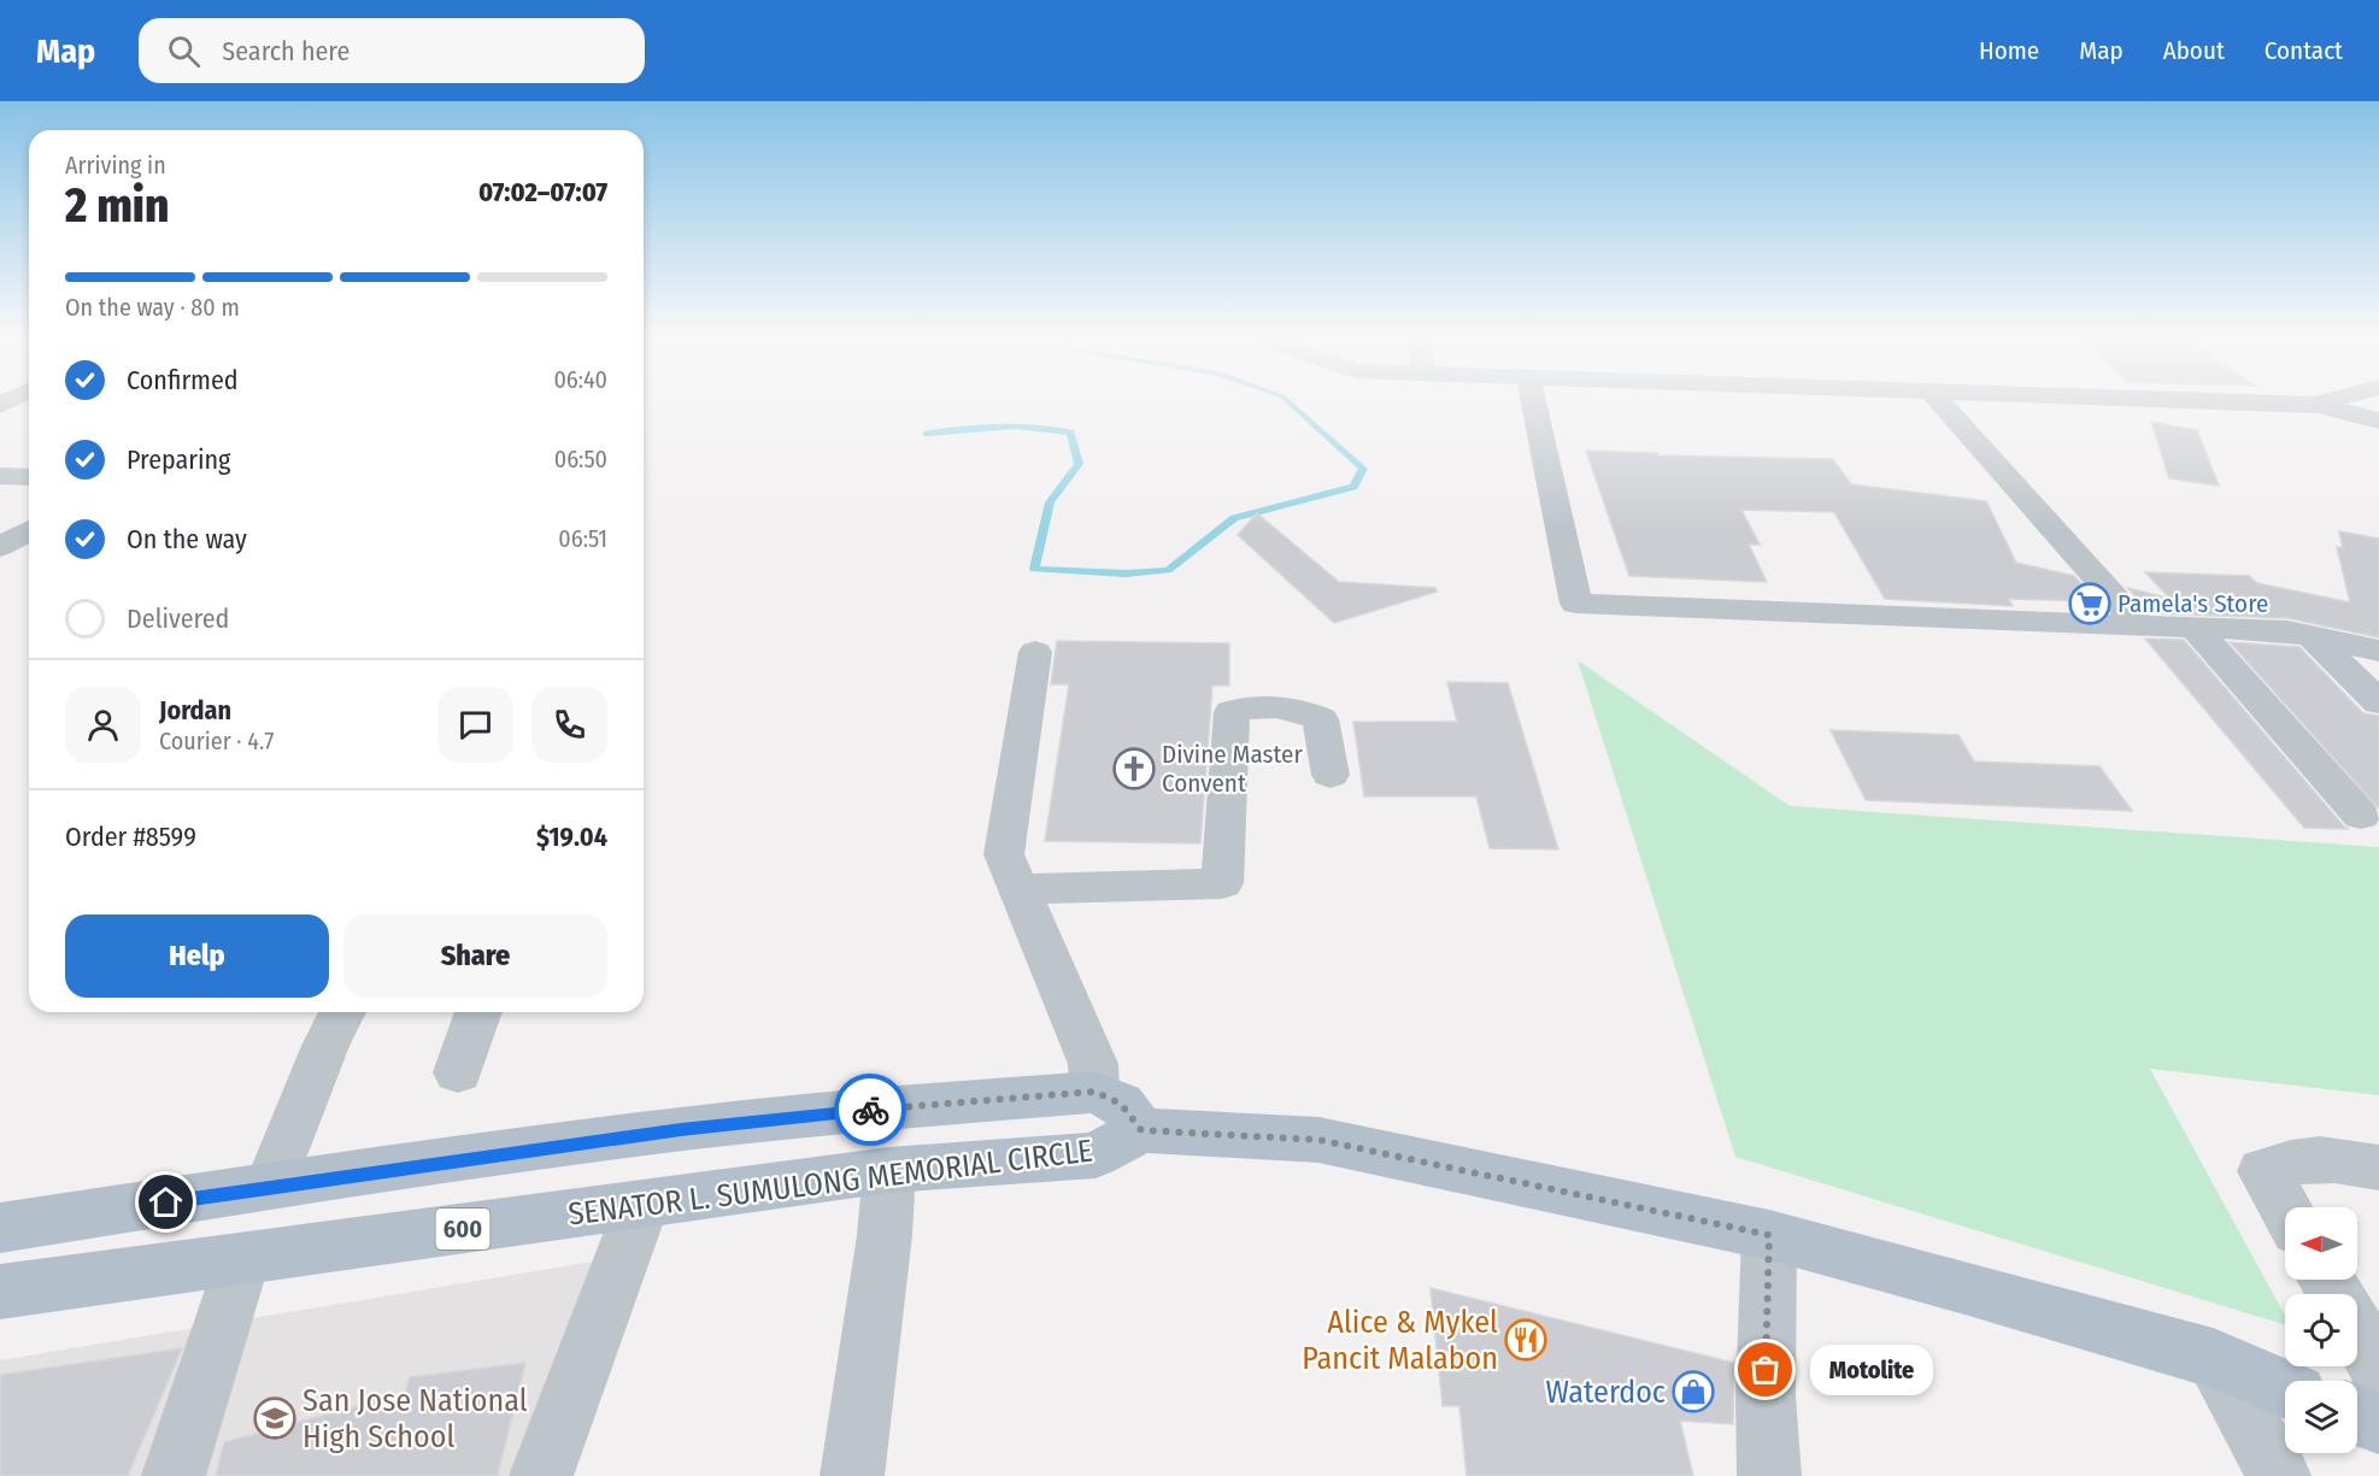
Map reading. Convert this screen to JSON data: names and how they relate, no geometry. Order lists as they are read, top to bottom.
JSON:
{
  "streets": {
    "main road": ["SENATOR L. SUMULONG MEMORIAL CIRCLE", "600"]
  },
  "places": {
    "supermarket": ["Pamela's Store"],
    "church": ["Divine Master Convent"],
    "restaurant": ["Alice & Mykel Pancit Malabon"],
    "other": ["Motolite"],
    "shop": ["Waterdoc"],
    "school or university": ["San Jose National High School"]
  },
  "north": "left",
  "page": {
    "header": "Map",
    "search": "Search here",
    "nav": [
      "Home",
      "Map",
      "About",
      "Contact"
    ],
    "heading": ["2 min", "Arriving in", "07:02–07:07"],
    "panel": [
      "Jordan",
      "Courier · 4.7",
      "Order #8599",
      "$19.04"
    ],
    "bar": "On the way · 80 m",
    "list": [
      ["Confirmed", "06:40"],
      ["Preparing", "06:50"],
      ["On the way", "06:51"],
      "Delivered"
    ],
    "buttons": ["Help", "Share"],
    "bubble": "Motolite"
  }
}
